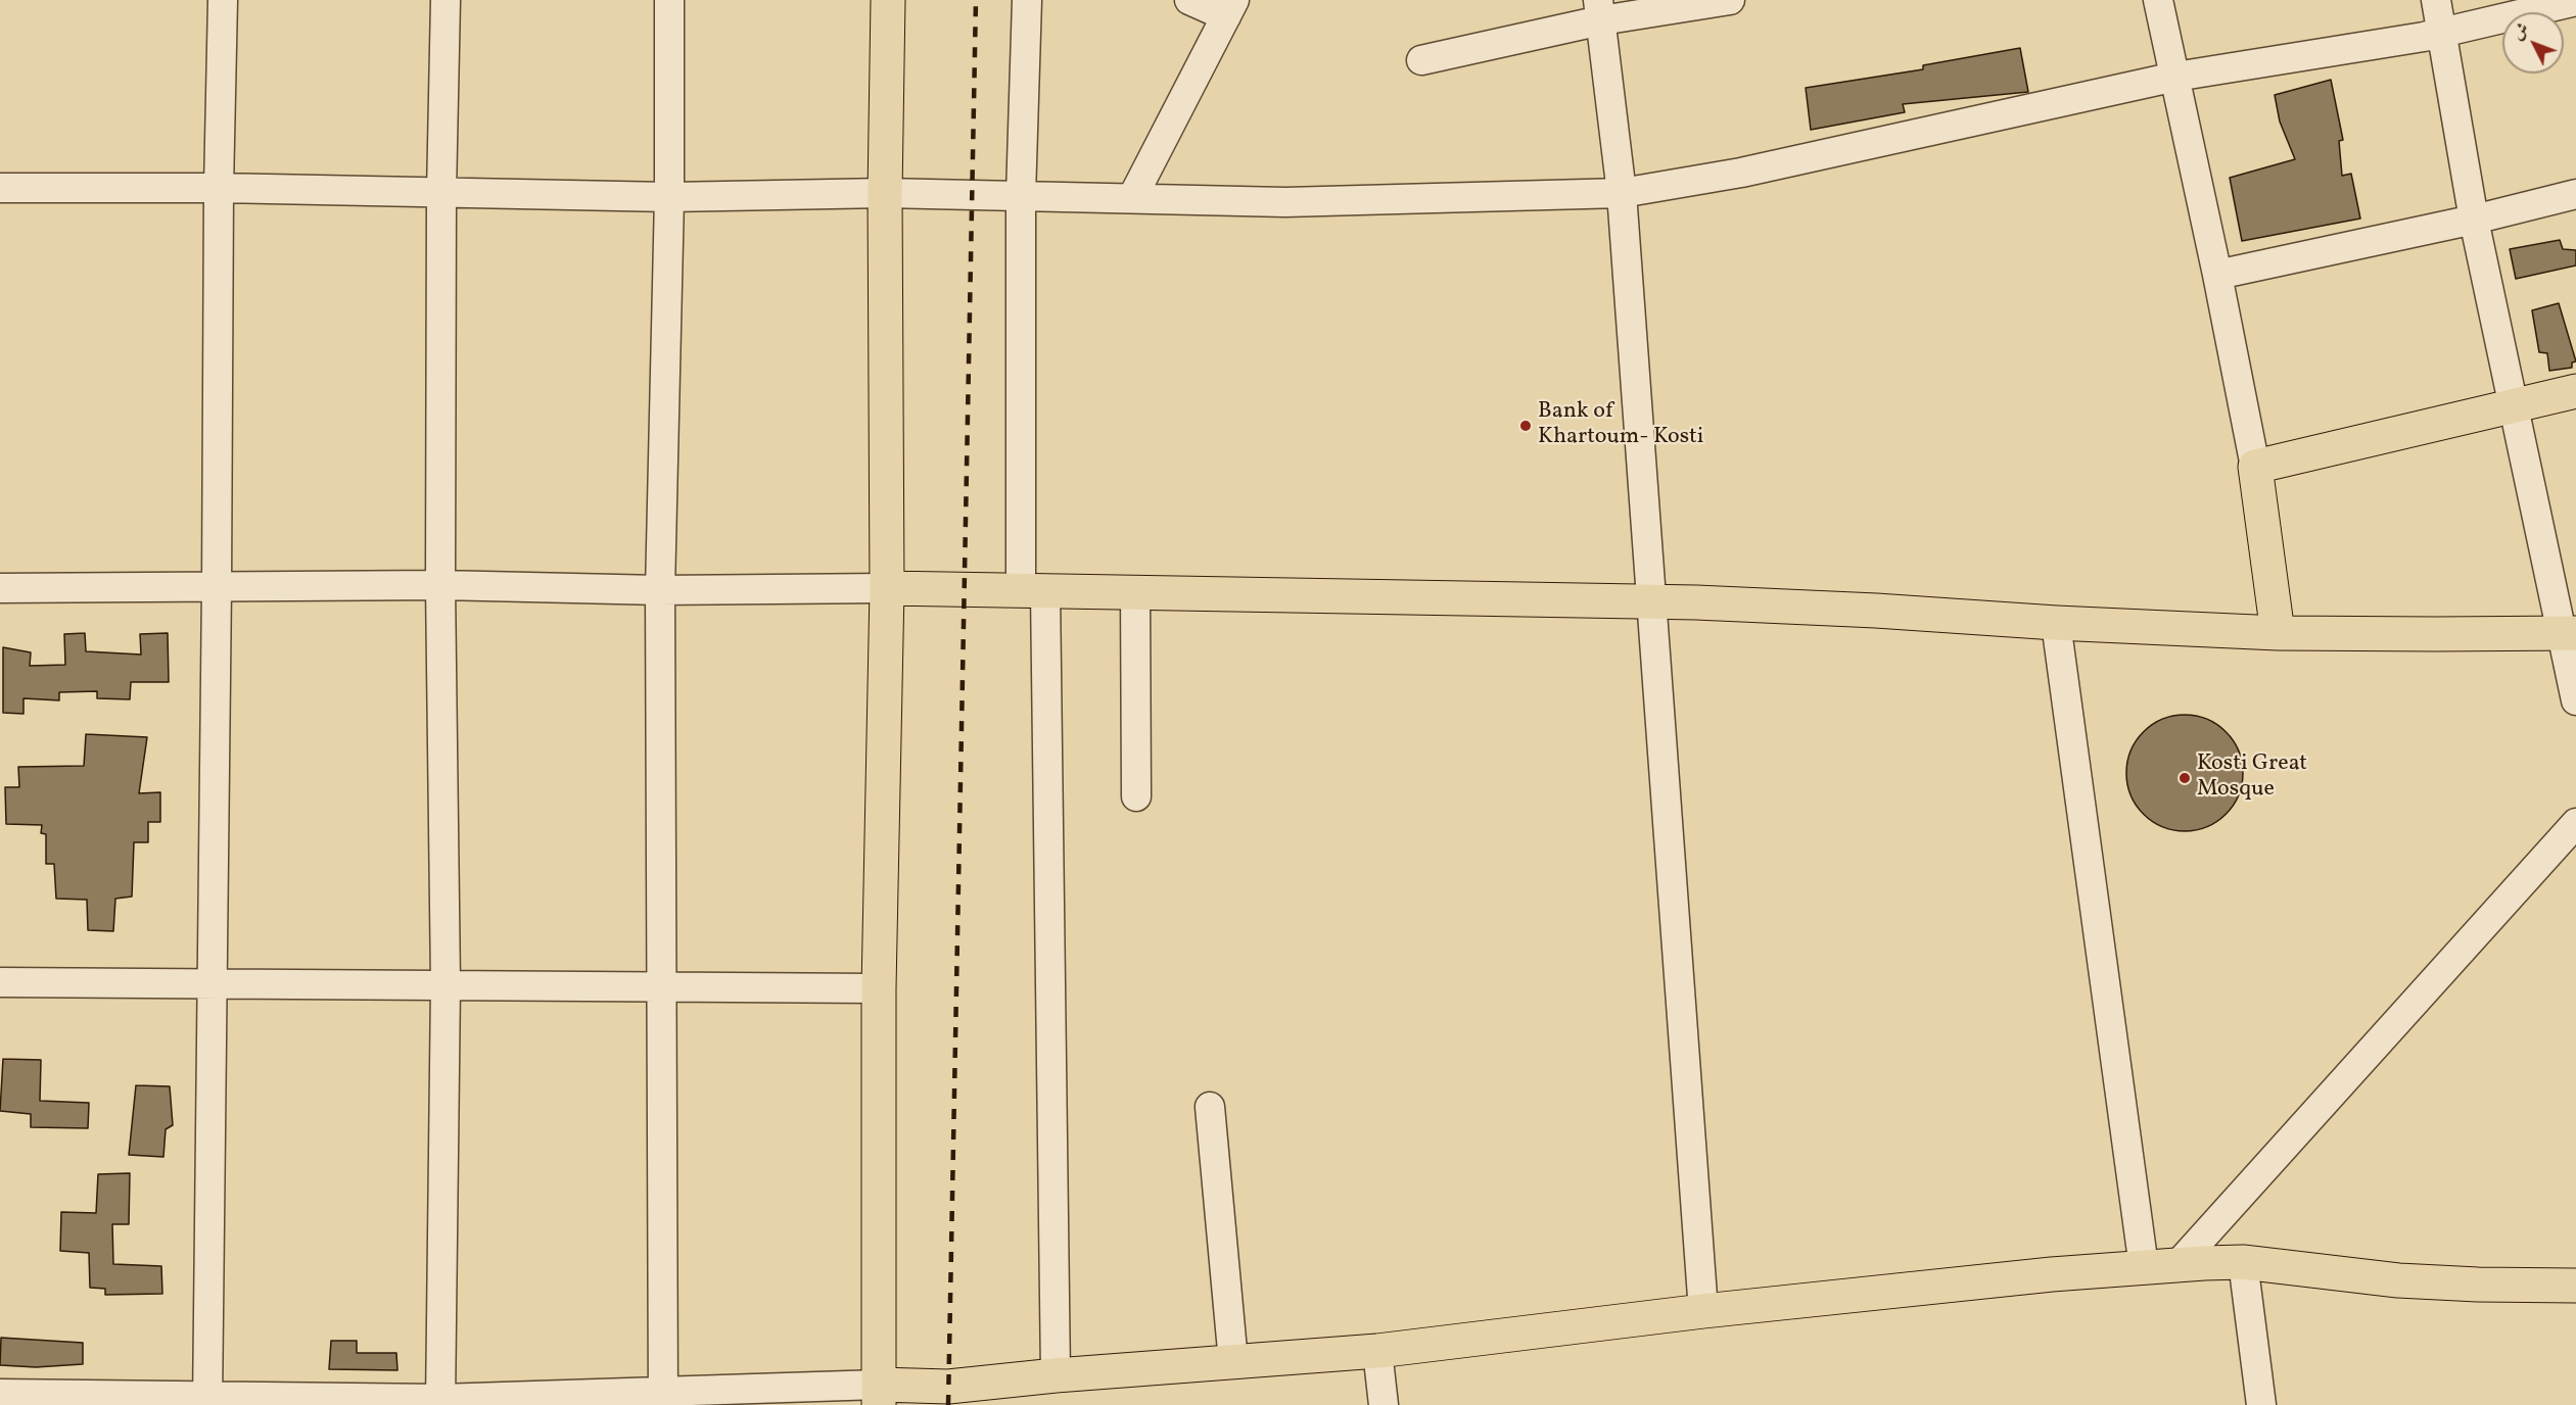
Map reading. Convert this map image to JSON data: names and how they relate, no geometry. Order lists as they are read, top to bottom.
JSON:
{
  "places": ["Bank of Khartoum- Kosti", "Kosti Great Mosque"],
  "north": "top left"
}
